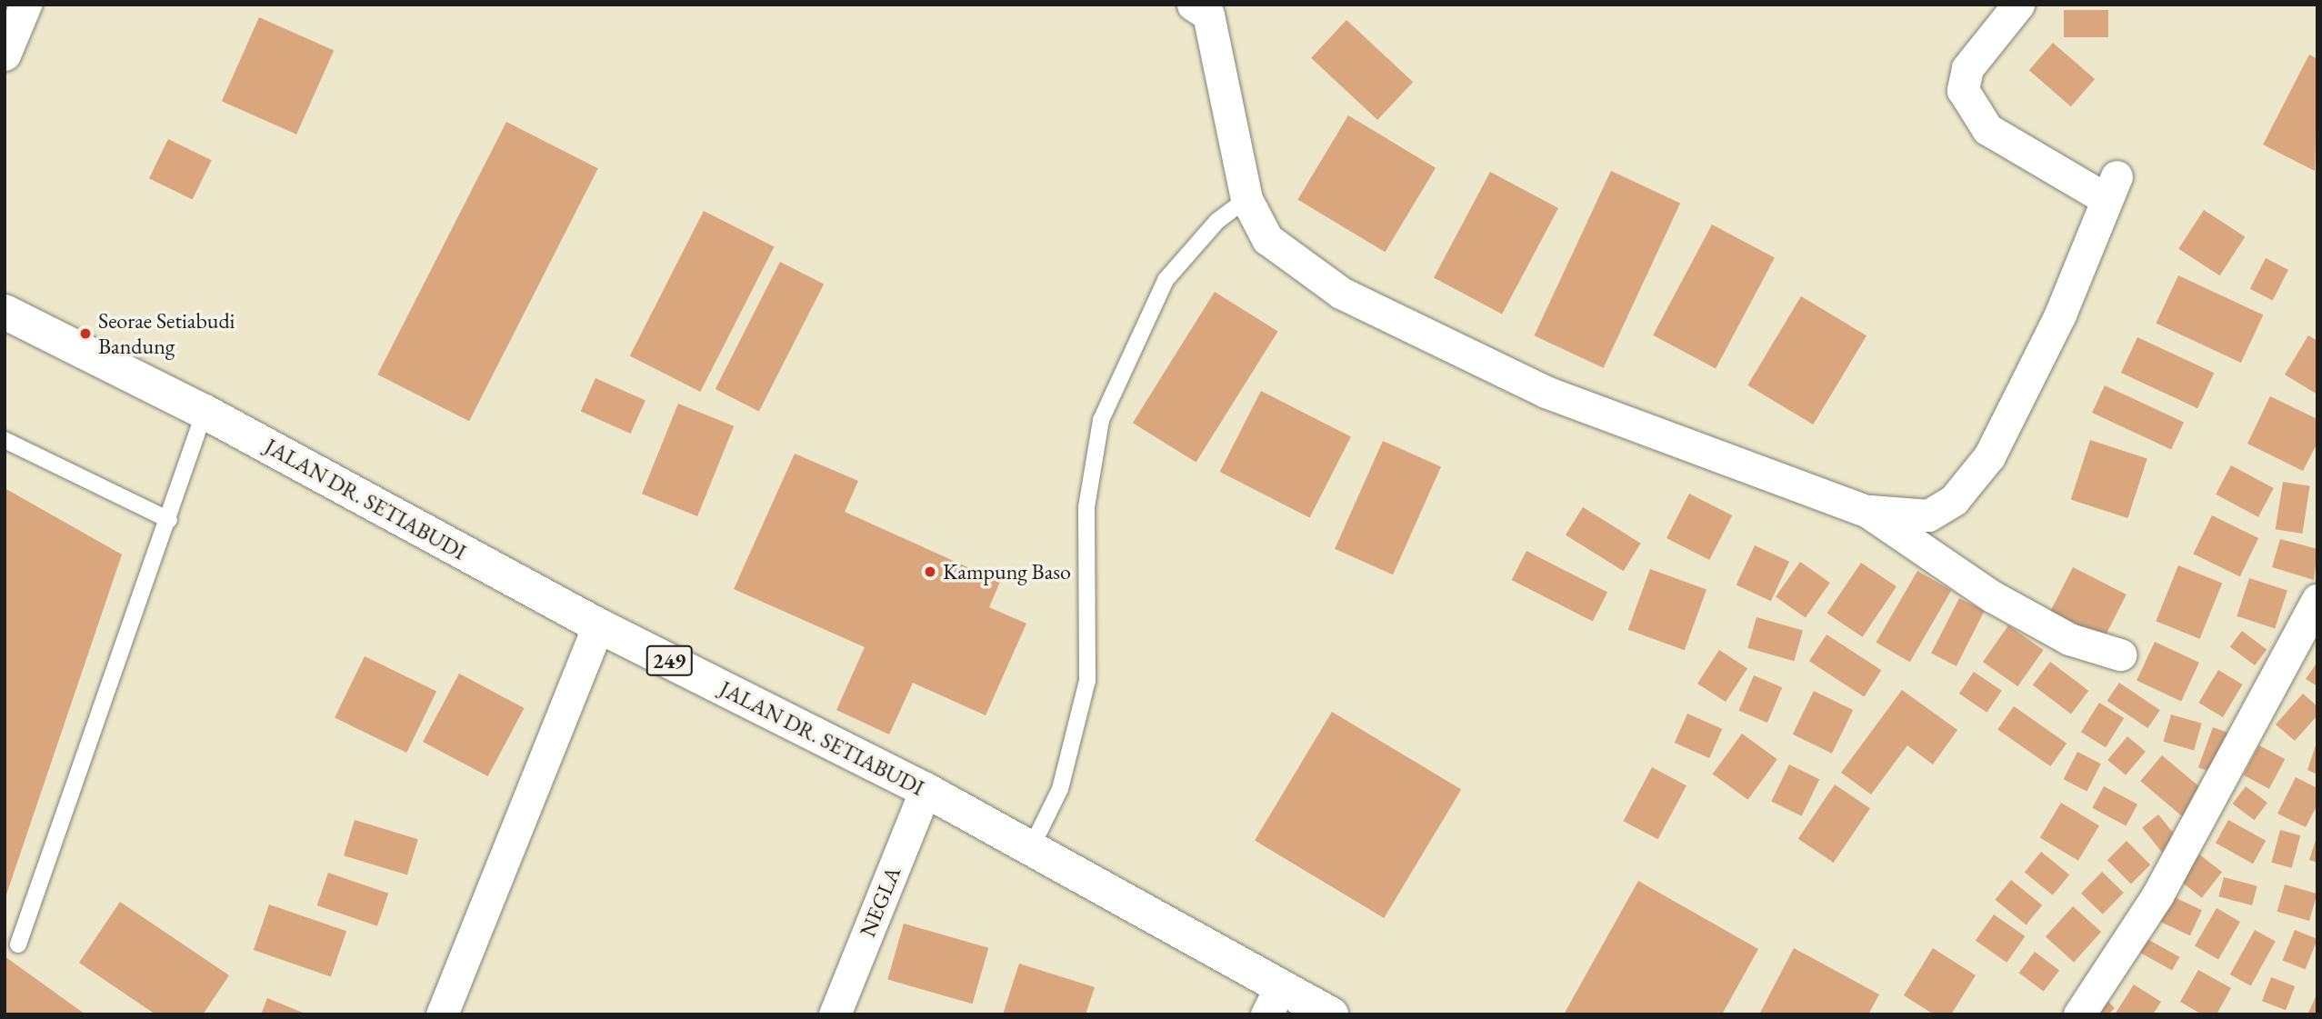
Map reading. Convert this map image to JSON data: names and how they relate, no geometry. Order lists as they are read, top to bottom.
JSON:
{
  "streets": {
    "main road": ["JALAN DR. SETIABUDI", "249"],
    "street": ["NEGLA"]
  },
  "crossings": [
    ["JALAN DR. SETIABUDI", "NEGLA"]
  ],
  "places": ["Seorae Setiabudi Bandung", "Kampung Baso"]
}
